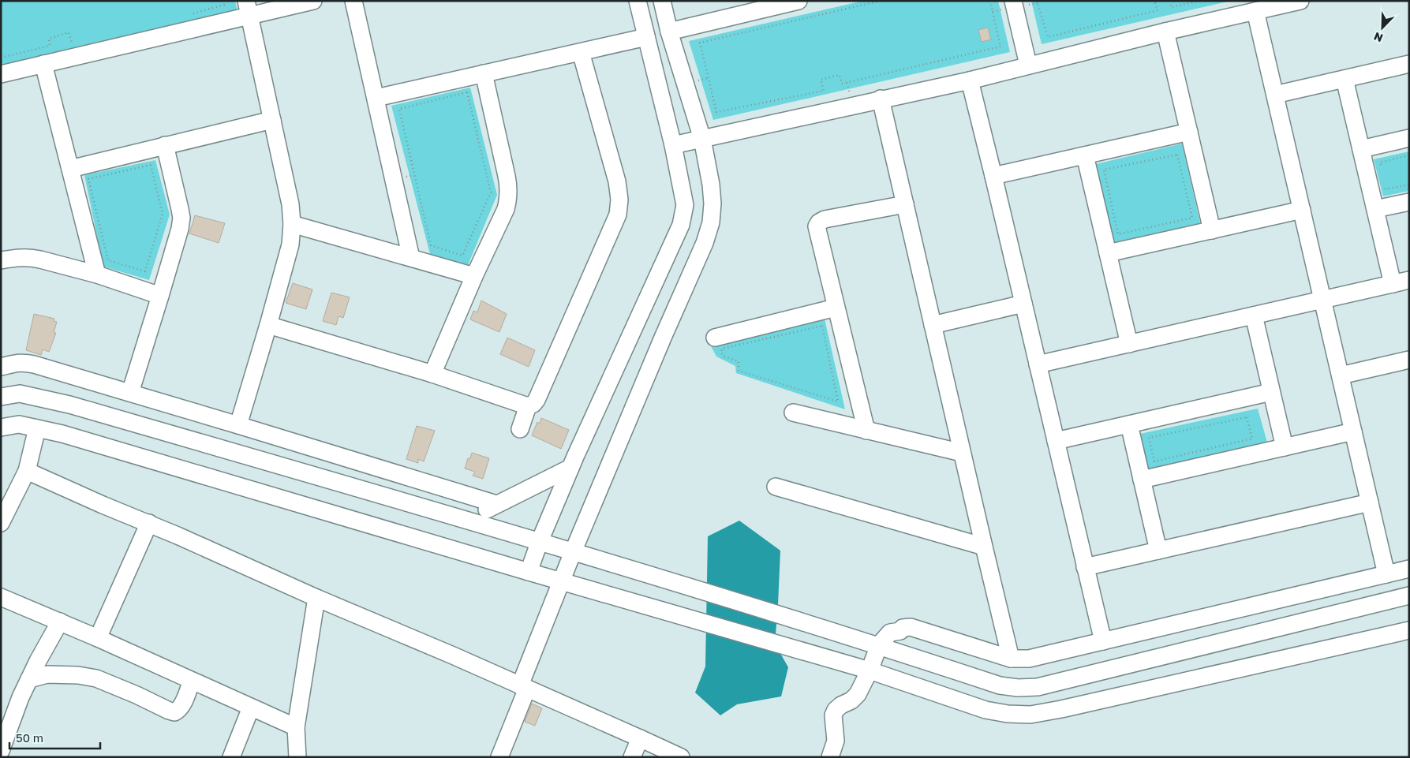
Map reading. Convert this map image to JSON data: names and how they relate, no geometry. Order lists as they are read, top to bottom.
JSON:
{
  "scale_bar": "50 m",
  "north": "bottom left"
}
